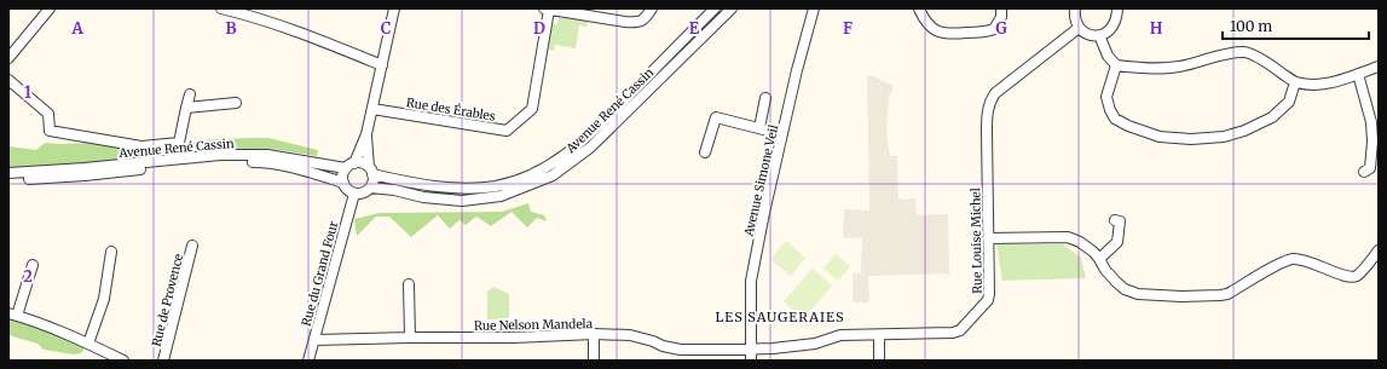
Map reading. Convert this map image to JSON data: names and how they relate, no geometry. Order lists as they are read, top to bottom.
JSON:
{
  "streets": {
    "street": [
      "Rue des Érables",
      "Avenue René Cassin",
      "Avenue Simone Veil",
      "Rue Louise Michel",
      "Rue du Grand Four",
      "Rue de Provence",
      "Rue Nelson Mandela"
    ]
  },
  "crossings": [
    ["Avenue René Cassin", "Rue du Grand Four"],
    ["Avenue Simone Veil", "Rue Louise Michel"],
    ["Avenue Simone Veil", "Rue Nelson Mandela"],
    ["Rue Louise Michel", "Rue Nelson Mandela"],
    ["Rue du Grand Four", "Rue Nelson Mandela"]
  ],
  "districts": ["LES SAUGERAIES"],
  "scale_bar": "100 m",
  "grid": {
    "columns": [
      "A",
      "B",
      "C",
      "D",
      "E",
      "F",
      "G",
      "H"
    ],
    "rows": ["1", "2"]
  }
}
